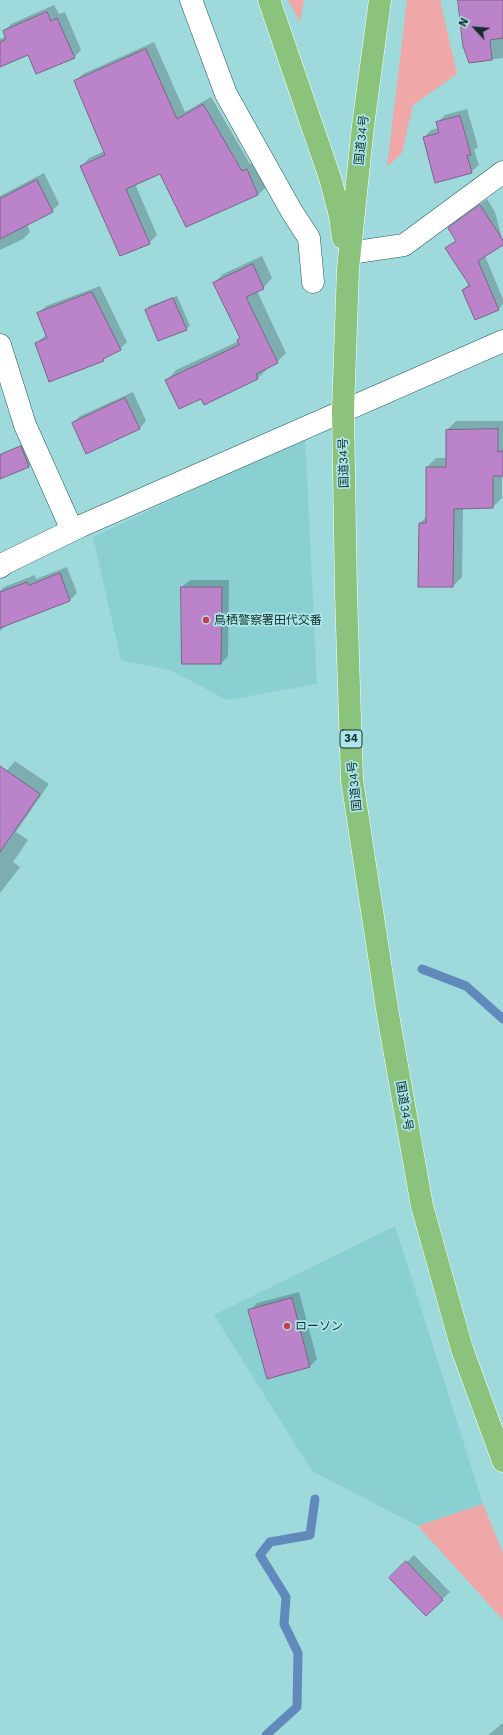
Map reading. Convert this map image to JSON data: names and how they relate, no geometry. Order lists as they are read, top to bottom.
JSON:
{
  "streets": {
    "highway": ["国道34号", "34"]
  },
  "places": ["鳥栖警察署田代交番", "ローソン"],
  "north": "top left"
}
